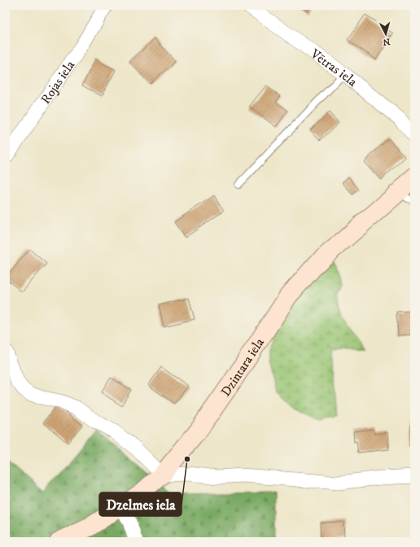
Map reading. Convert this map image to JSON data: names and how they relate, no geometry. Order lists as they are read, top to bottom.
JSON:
{
  "streets": {
    "street": ["Vētras iela", "Rojas iela", "Dzintara iela"]
  },
  "places": ["Dzelmes iela"],
  "north": "bottom"
}
